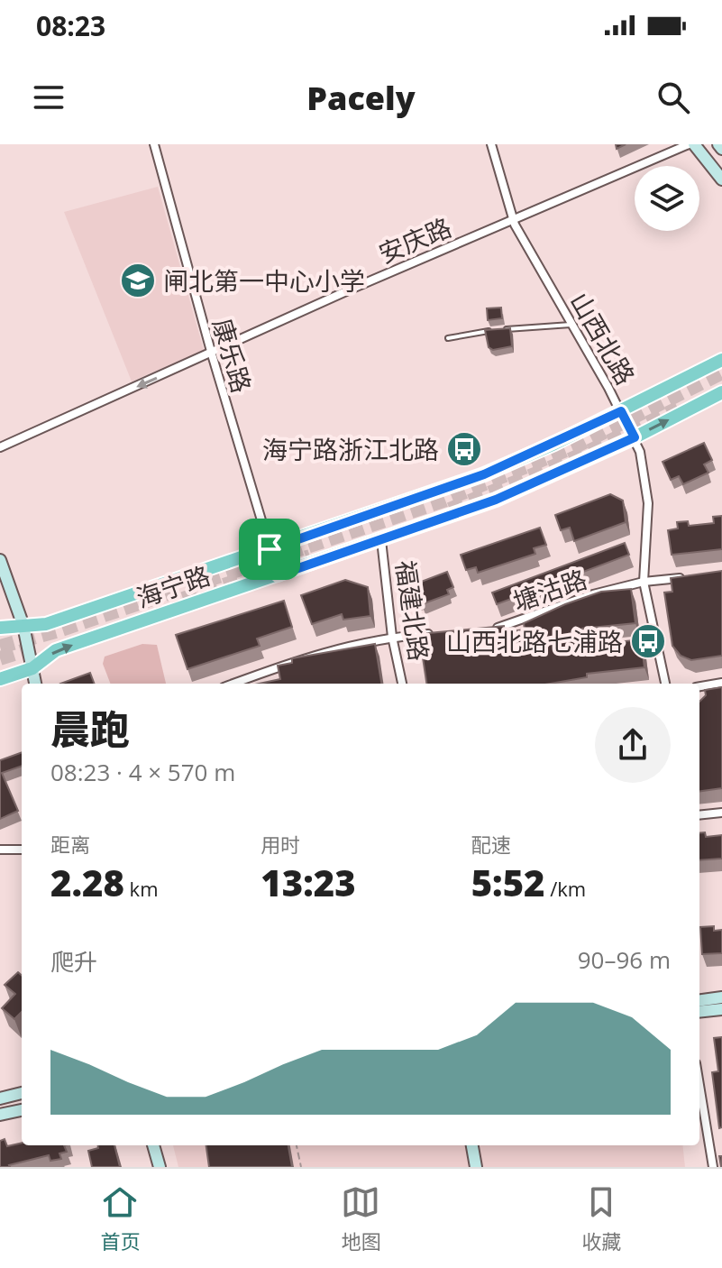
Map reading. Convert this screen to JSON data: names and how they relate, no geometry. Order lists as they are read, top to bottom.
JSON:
{
  "streets": {
    "main road": ["海宁路"],
    "street": [
      "安庆路",
      "山西北路",
      "康乐路",
      "塘沽路",
      "福建北路"
    ]
  },
  "crossings": [
    ["安庆路", "山西北路"],
    ["安庆路", "康乐路"],
    ["山西北路", "海宁路"],
    ["山西北路", "塘沽路"],
    ["康乐路", "海宁路"],
    ["海宁路", "福建北路"]
  ],
  "places": {
    "school or university": ["闸北第一中心小学"],
    "bus stop": ["海宁路浙江北路", "山西北路七浦路"]
  },
  "page": {
    "status": "08:23",
    "header": "Pacely",
    "heading": ["晨跑", "08:23 · 4 × 570 m"],
    "stats": [
      ["距离", "2.28 km"],
      ["用时", "13:23"],
      ["配速", "5:52 /km"]
    ],
    "chart": ["爬升", "90–96 m"],
    "tabs": ["首页", "地图", "收藏"]
  }
}
